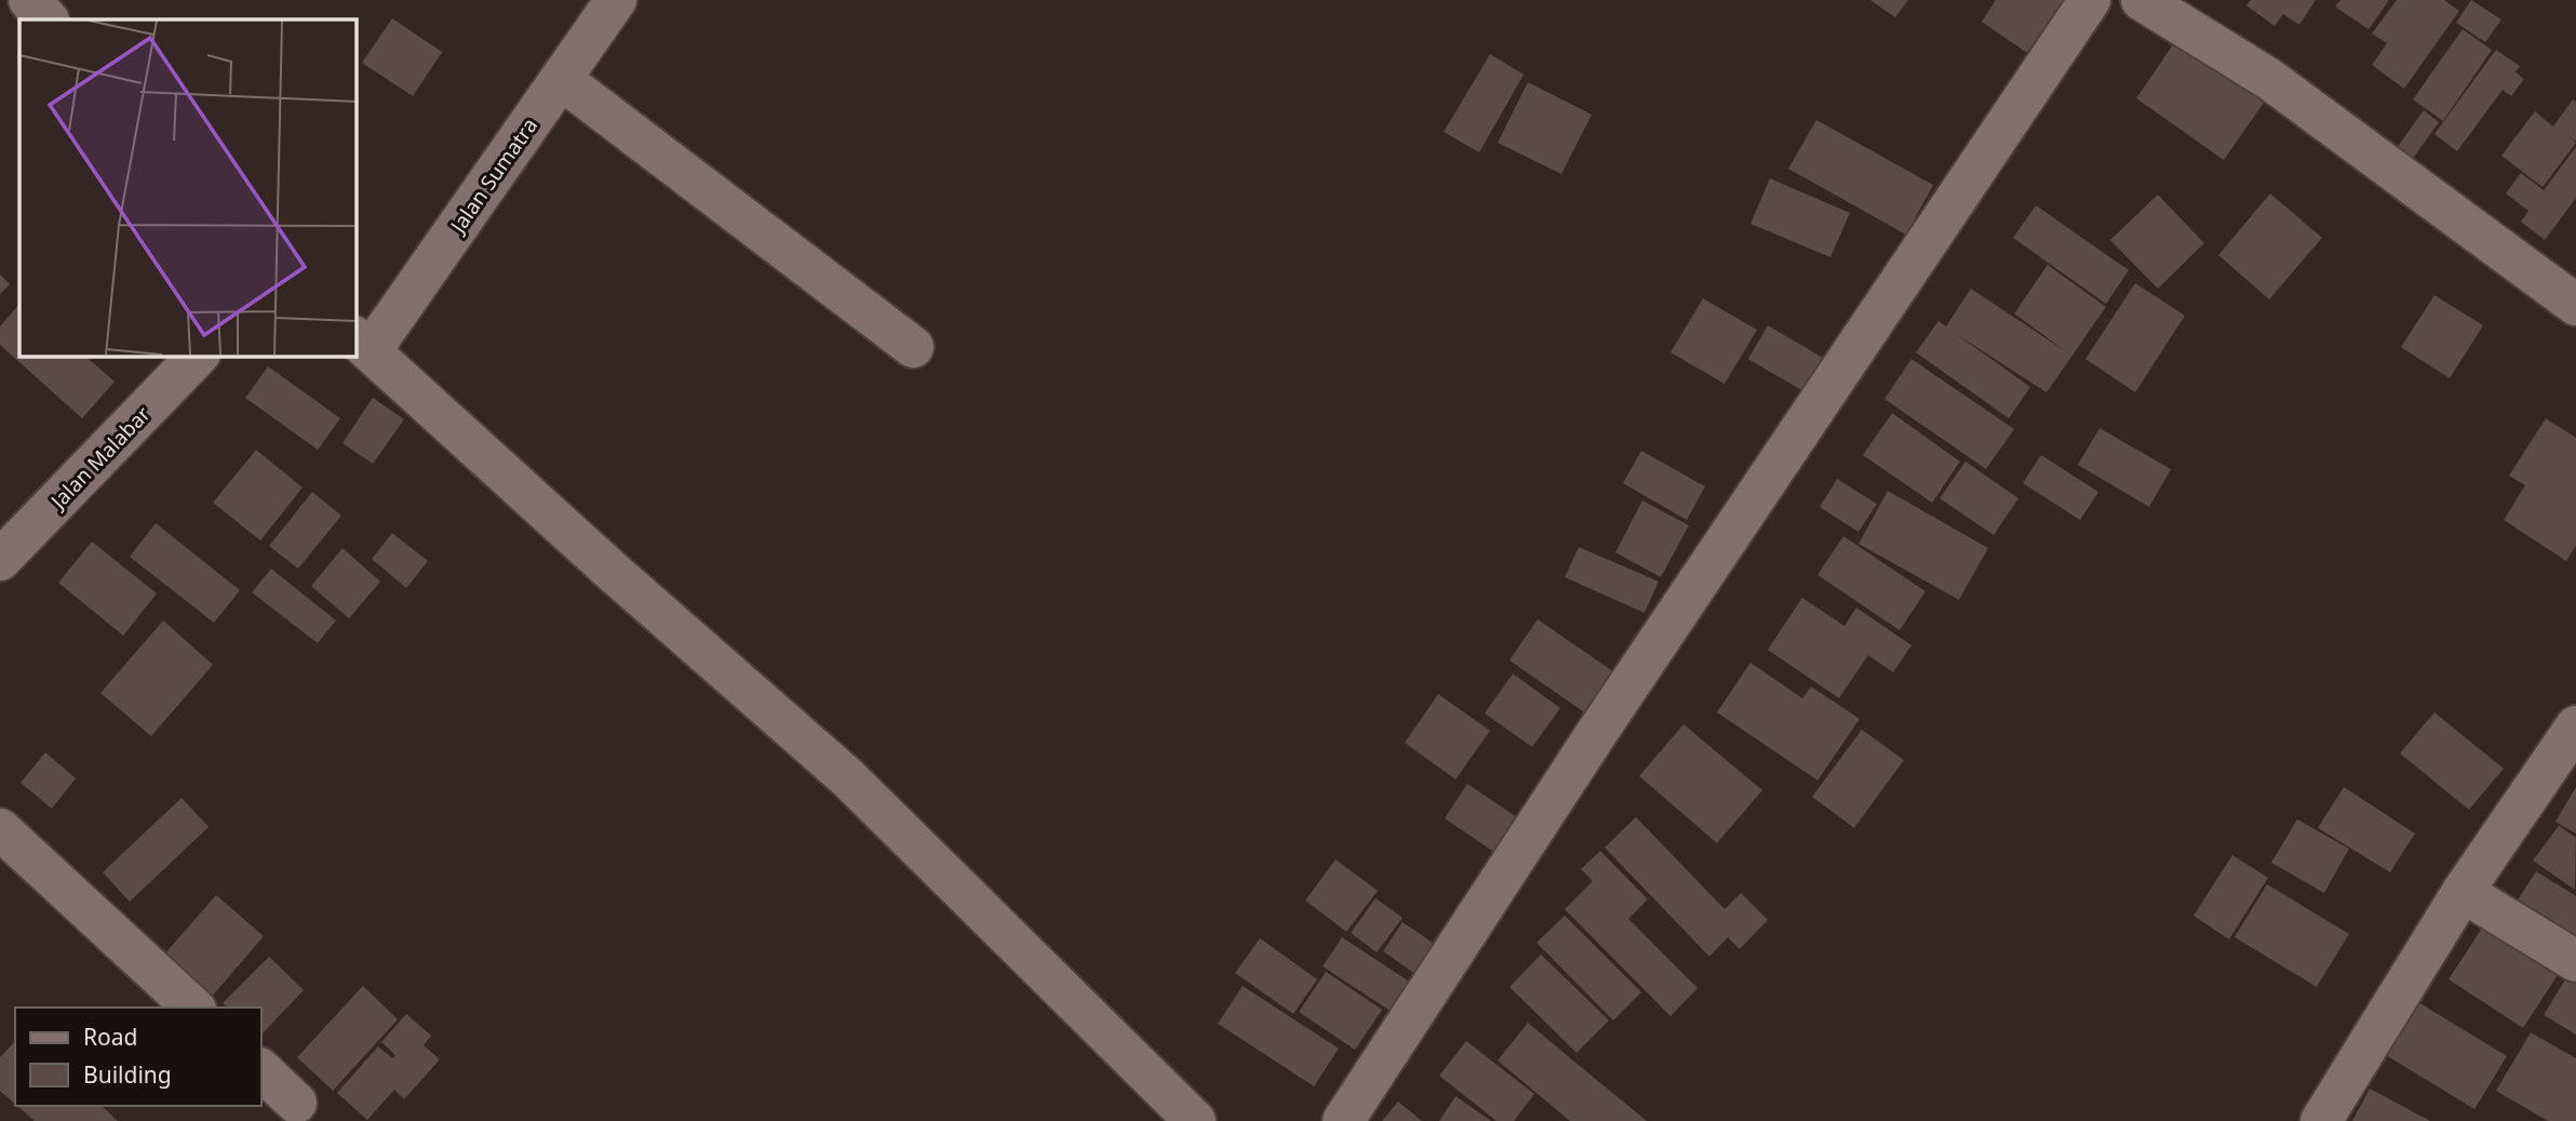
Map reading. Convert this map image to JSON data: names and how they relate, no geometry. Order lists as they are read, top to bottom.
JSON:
{
  "streets": {
    "street": ["Jalan Sumatra", "Jalan Malabar"]
  },
  "legend": ["Road", "Building"]
}
